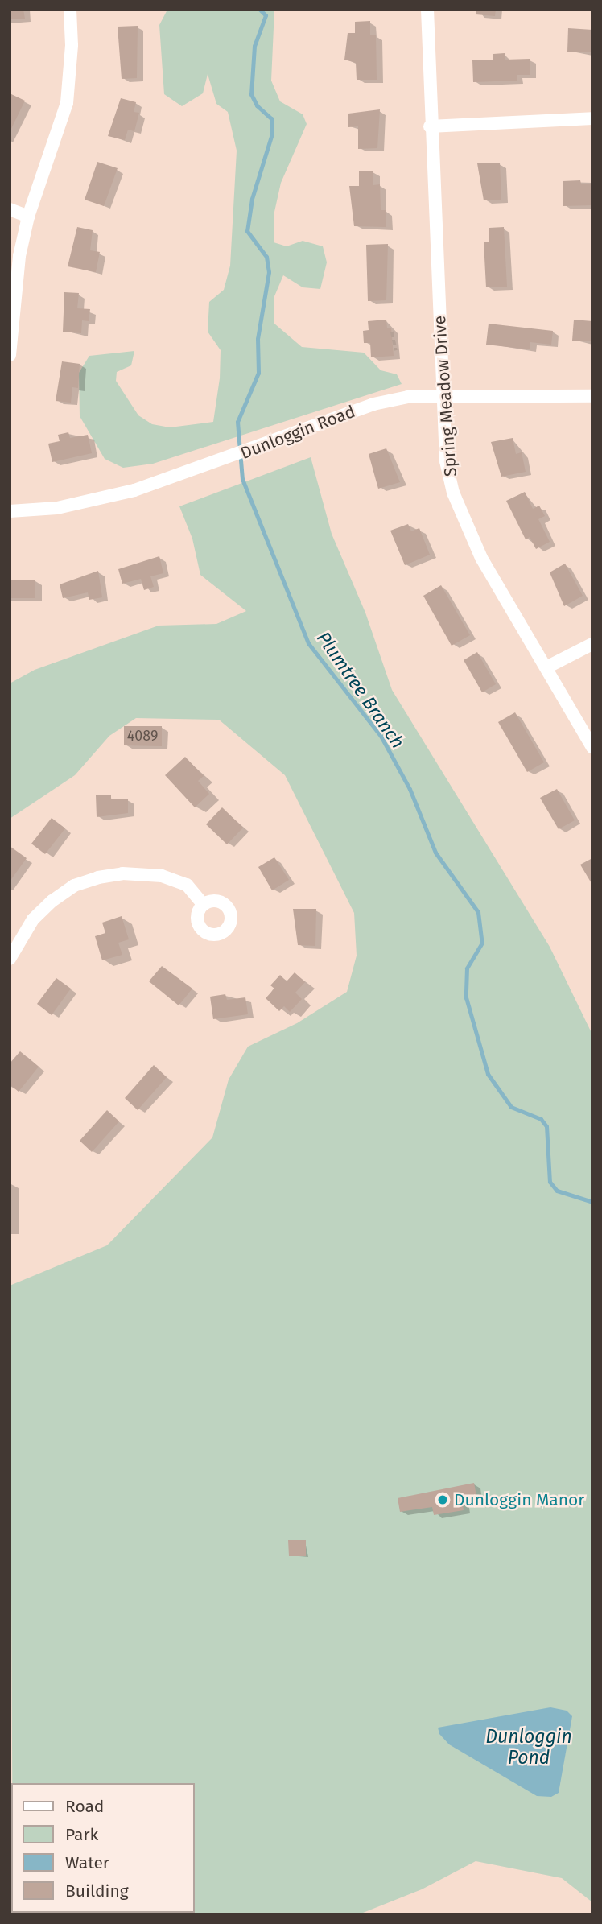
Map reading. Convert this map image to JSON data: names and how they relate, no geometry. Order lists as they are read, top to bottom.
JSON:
{
  "streets": {
    "street": ["Spring Meadow Drive", "Dunloggin Road"]
  },
  "crossings": [
    ["Spring Meadow Drive", "Dunloggin Road"]
  ],
  "water": ["Plumtree Branch", "Dunloggin Pond"],
  "places": ["Dunloggin Manor"],
  "house_numbers": ["4089"],
  "legend": [
    "Road",
    "Park",
    "Water",
    "Building"
  ]
}
